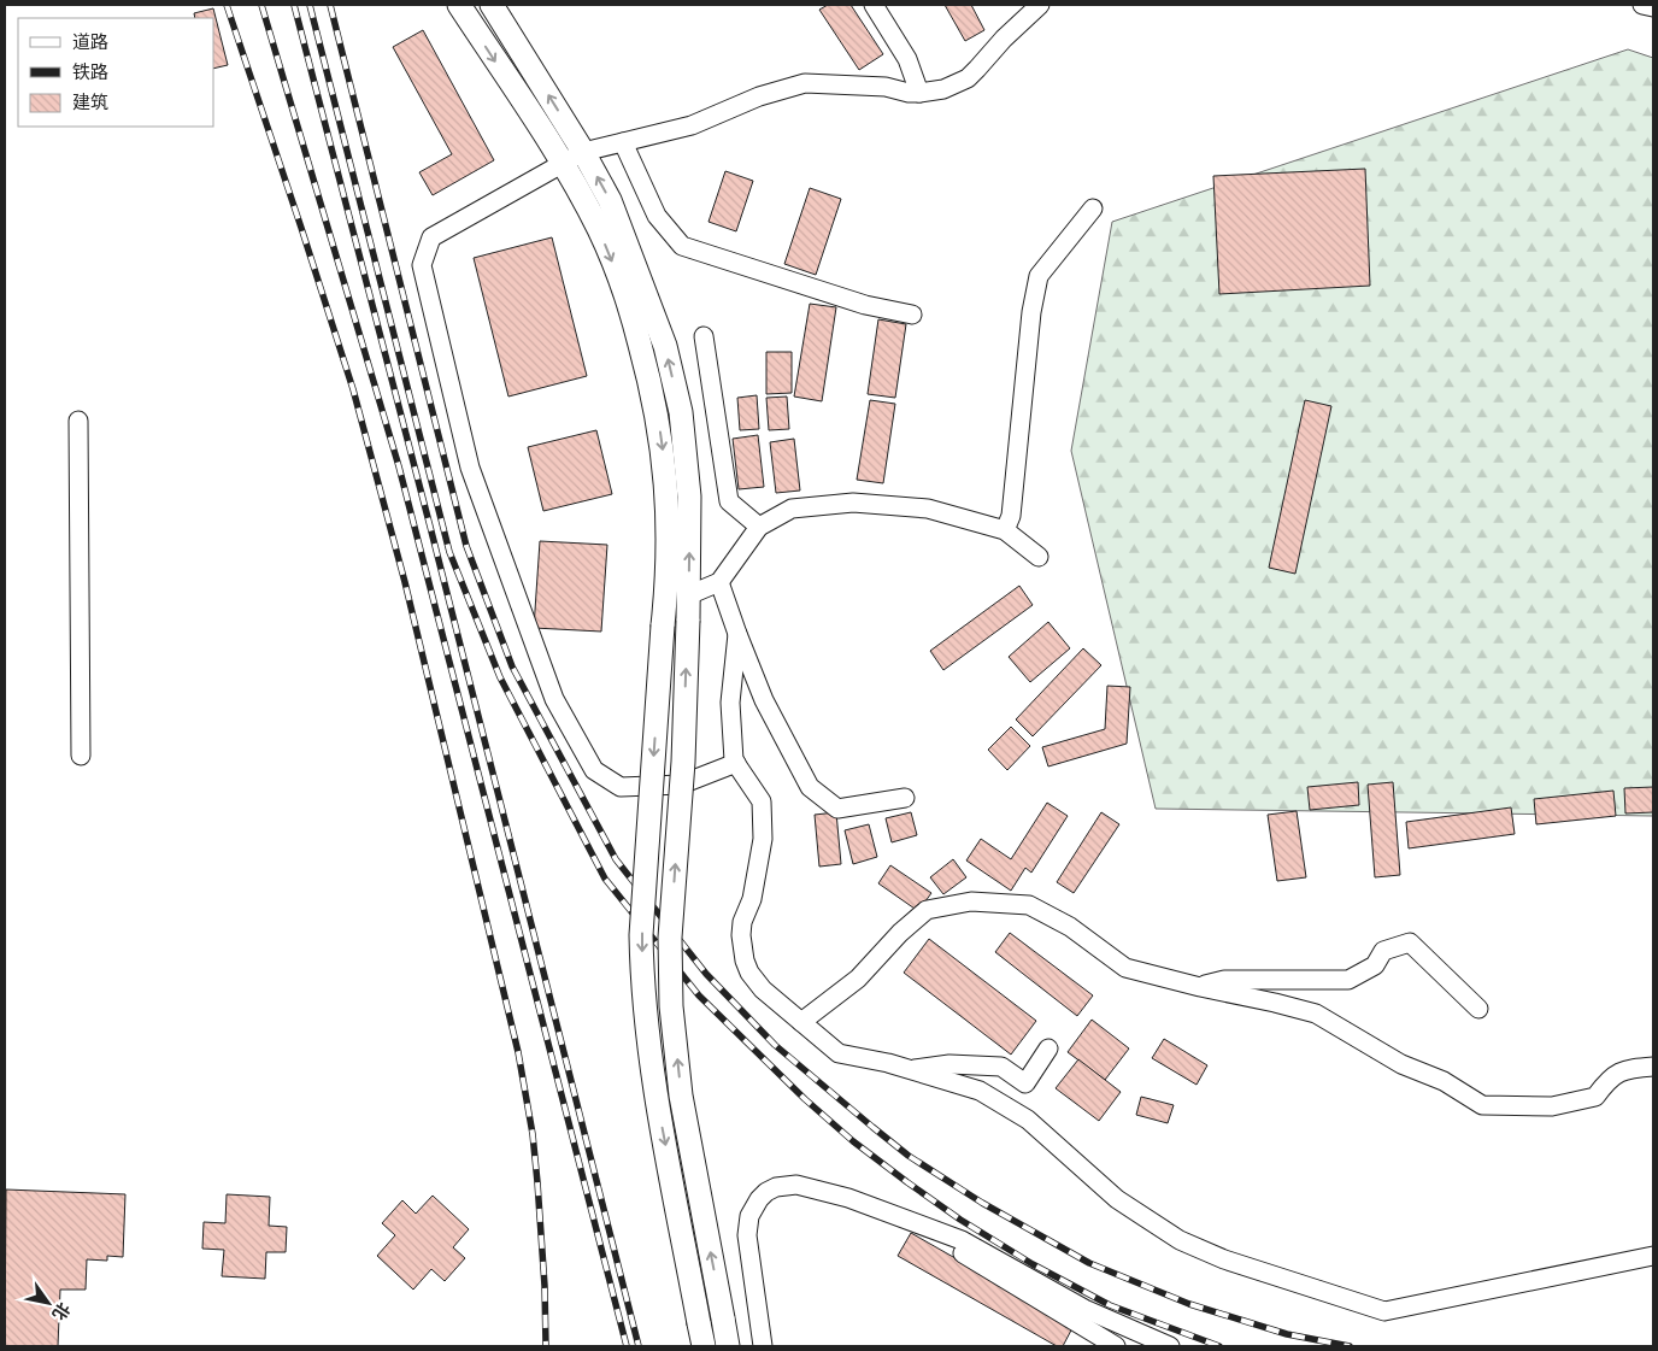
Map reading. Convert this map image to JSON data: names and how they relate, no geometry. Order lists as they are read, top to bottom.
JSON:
{
  "legend": ["道路", "铁路", "建筑"],
  "north": "bottom right"
}
